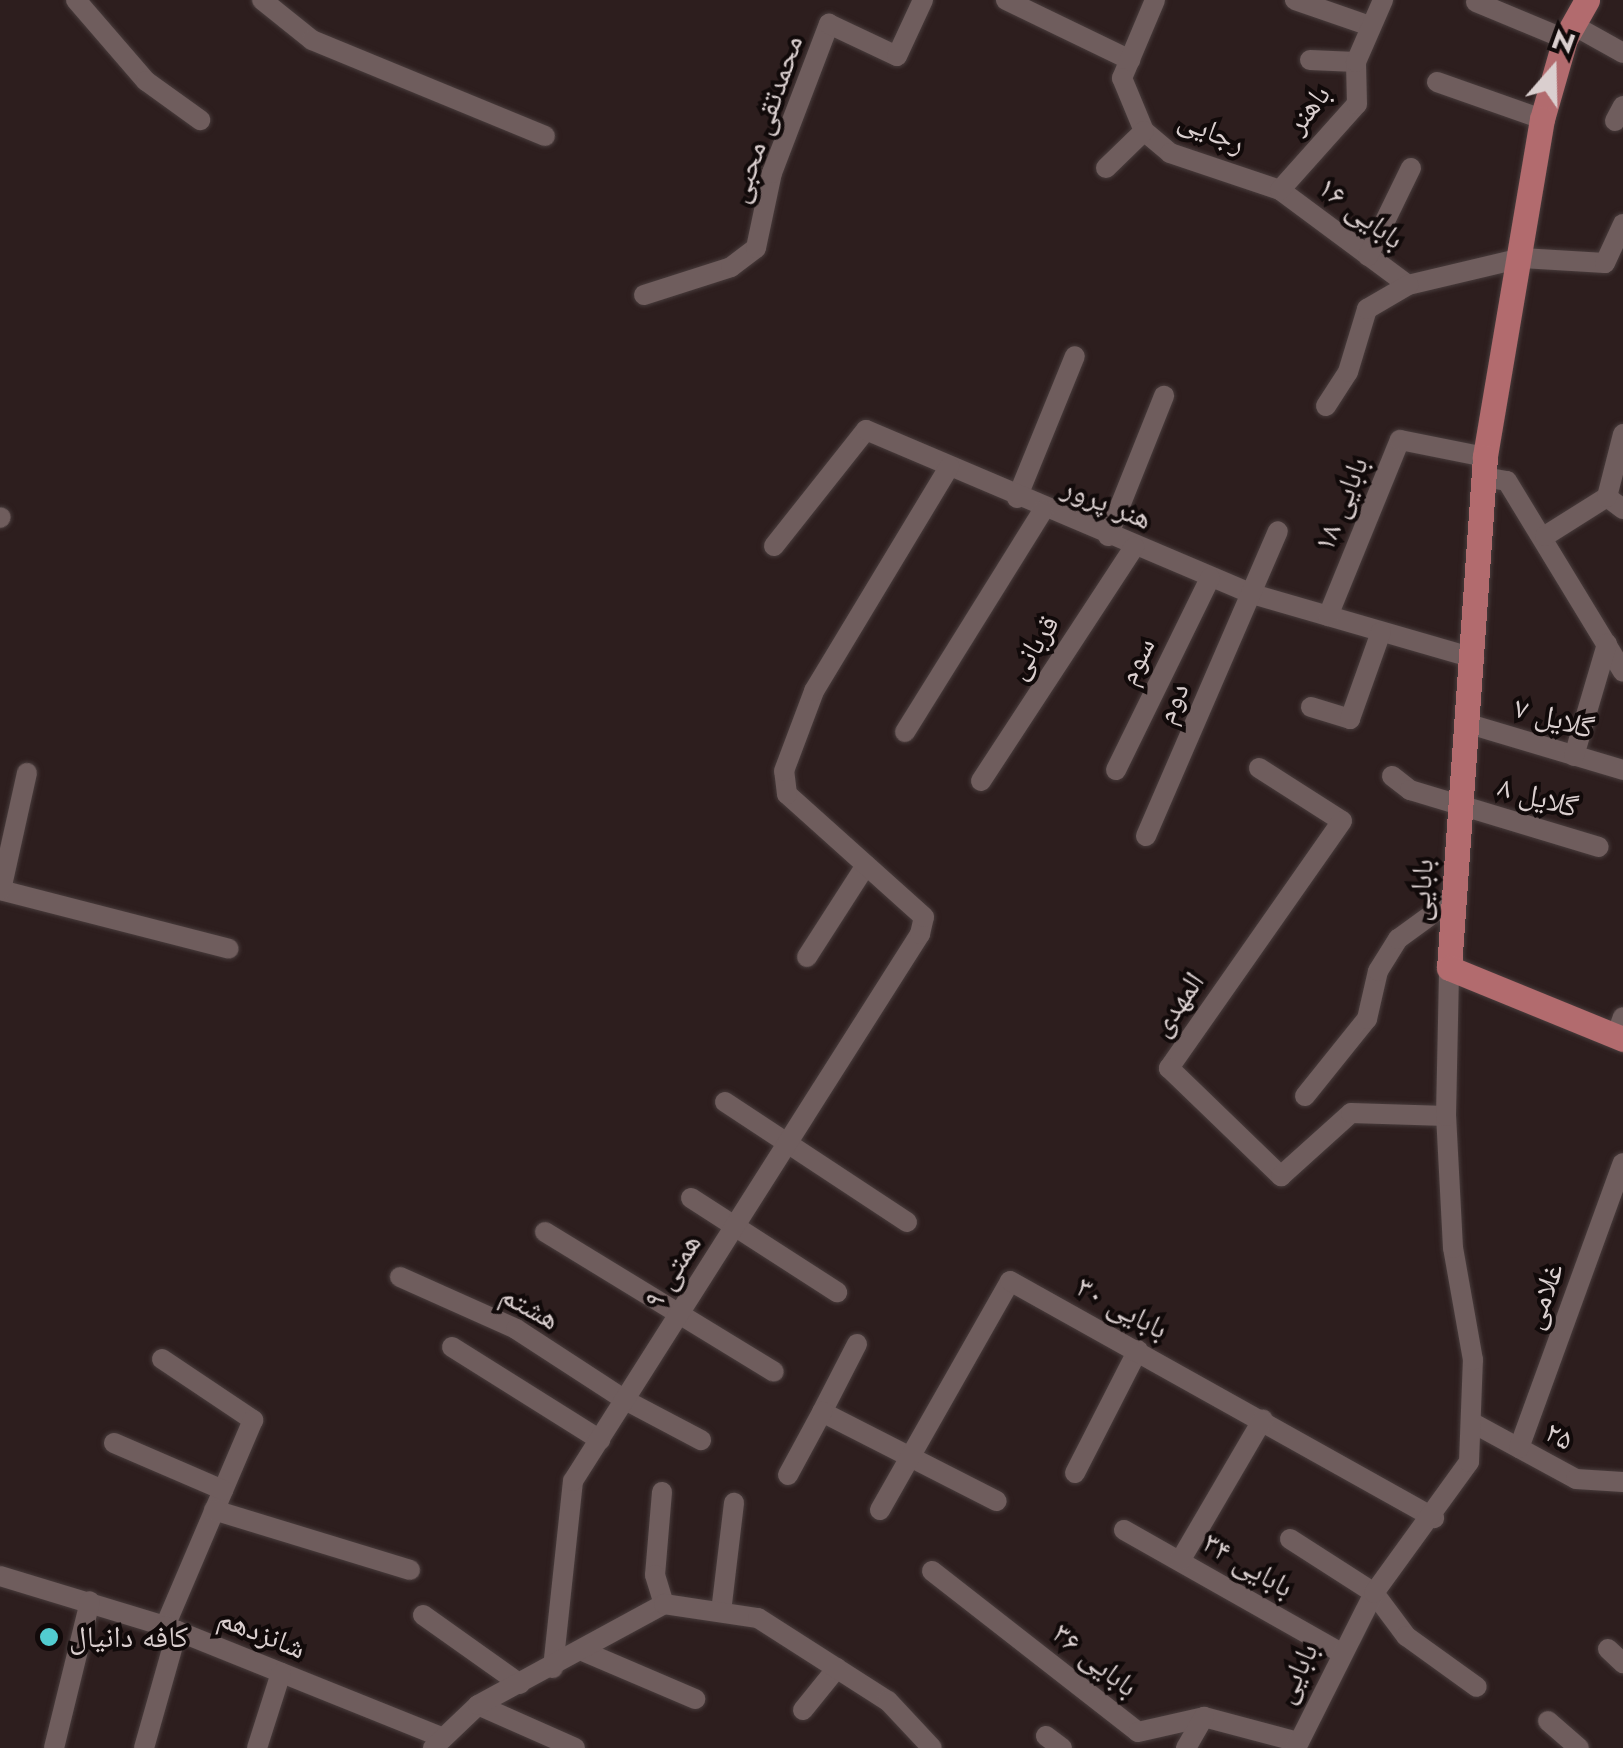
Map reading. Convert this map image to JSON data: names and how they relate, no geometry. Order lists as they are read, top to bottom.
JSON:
{
  "streets": {
    "main road": ["بابایی"],
    "street": [
      "باهنر",
      "محمدتقی محبی",
      "رجایی",
      "بابایی ۱۶",
      "هنر پرور",
      "بابایی ۱۸",
      "قربانی",
      "سوم",
      "دوم",
      "گلایل ۷",
      "گلایل ۸",
      "المهدی",
      "همتی ۹",
      "غلامی",
      "هشتم",
      "بابایی ۳۰",
      "۲۵",
      "بابایی ۳۴",
      "شانزدهم",
      "بابایی ۳۶"
    ]
  },
  "crossings": [
    ["باهنر", "رجایی"],
    ["باهنر", "بابایی ۱۶"],
    ["رجایی", "بابایی ۱۶"],
    ["بابایی ۱۶", "بابایی"],
    ["هنر پرور", "بابایی ۱۸"],
    ["هنر پرور", "قربانی"],
    ["هنر پرور", "سوم"],
    ["هنر پرور", "دوم"],
    ["هنر پرور", "بابایی"],
    ["بابایی ۱۸", "بابایی"],
    ["گلایل ۷", "بابایی"],
    ["گلایل ۸", "بابایی"],
    ["بابایی", "المهدی"],
    ["بابایی", "بابایی ۳۰"],
    ["بابایی", "۲۵"],
    ["بابایی", "بابایی ۳۴"],
    ["بابایی", "بابایی ۳۶"],
    ["همتی ۹", "هشتم"],
    ["غلامی", "۲۵"]
  ],
  "places": ["کافه دانیال"],
  "north": "top"
}
